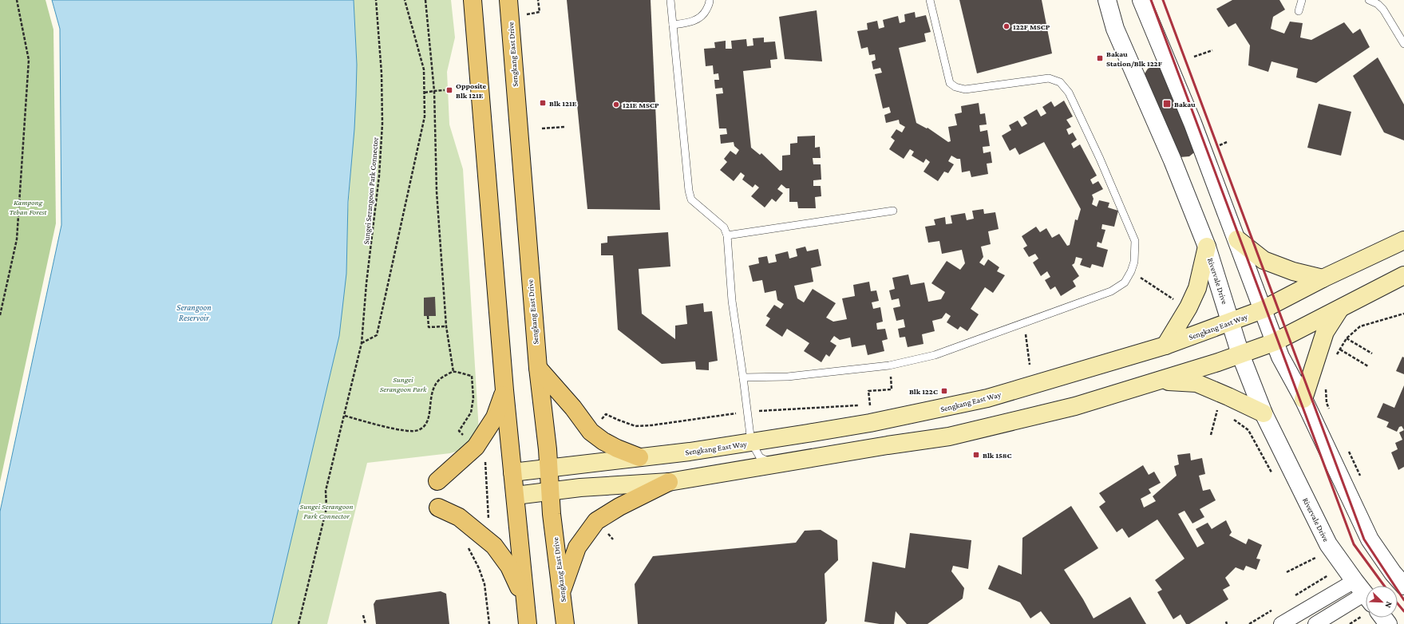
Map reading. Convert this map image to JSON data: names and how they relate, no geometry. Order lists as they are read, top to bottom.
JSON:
{
  "streets": {
    "main road": ["Sengkang East Drive", "Sengkang East Way"],
    "street": ["Rivervale Drive"],
    "path": ["Sungei Serangoon Park Connector"]
  },
  "crossings": [
    ["Sengkang East Drive", "Sengkang East Way"],
    ["Rivervale Drive", "Sengkang East Way"]
  ],
  "water": ["Serangoon Reservoir"],
  "parks": ["Kampong Teban Forest", "Sungei Serangoon Park", "Sungei Serangoon Park Connector"],
  "places": {
    "other": ["122F MSCP", "121E MSCP"],
    "transit": [
      "Bakau Station/Blk 122F",
      "Opposite Blk 121E",
      "Blk 121E",
      "Bakau",
      "Blk 122C",
      "Blk 158C"
    ]
  },
  "north": "bottom right"
}
